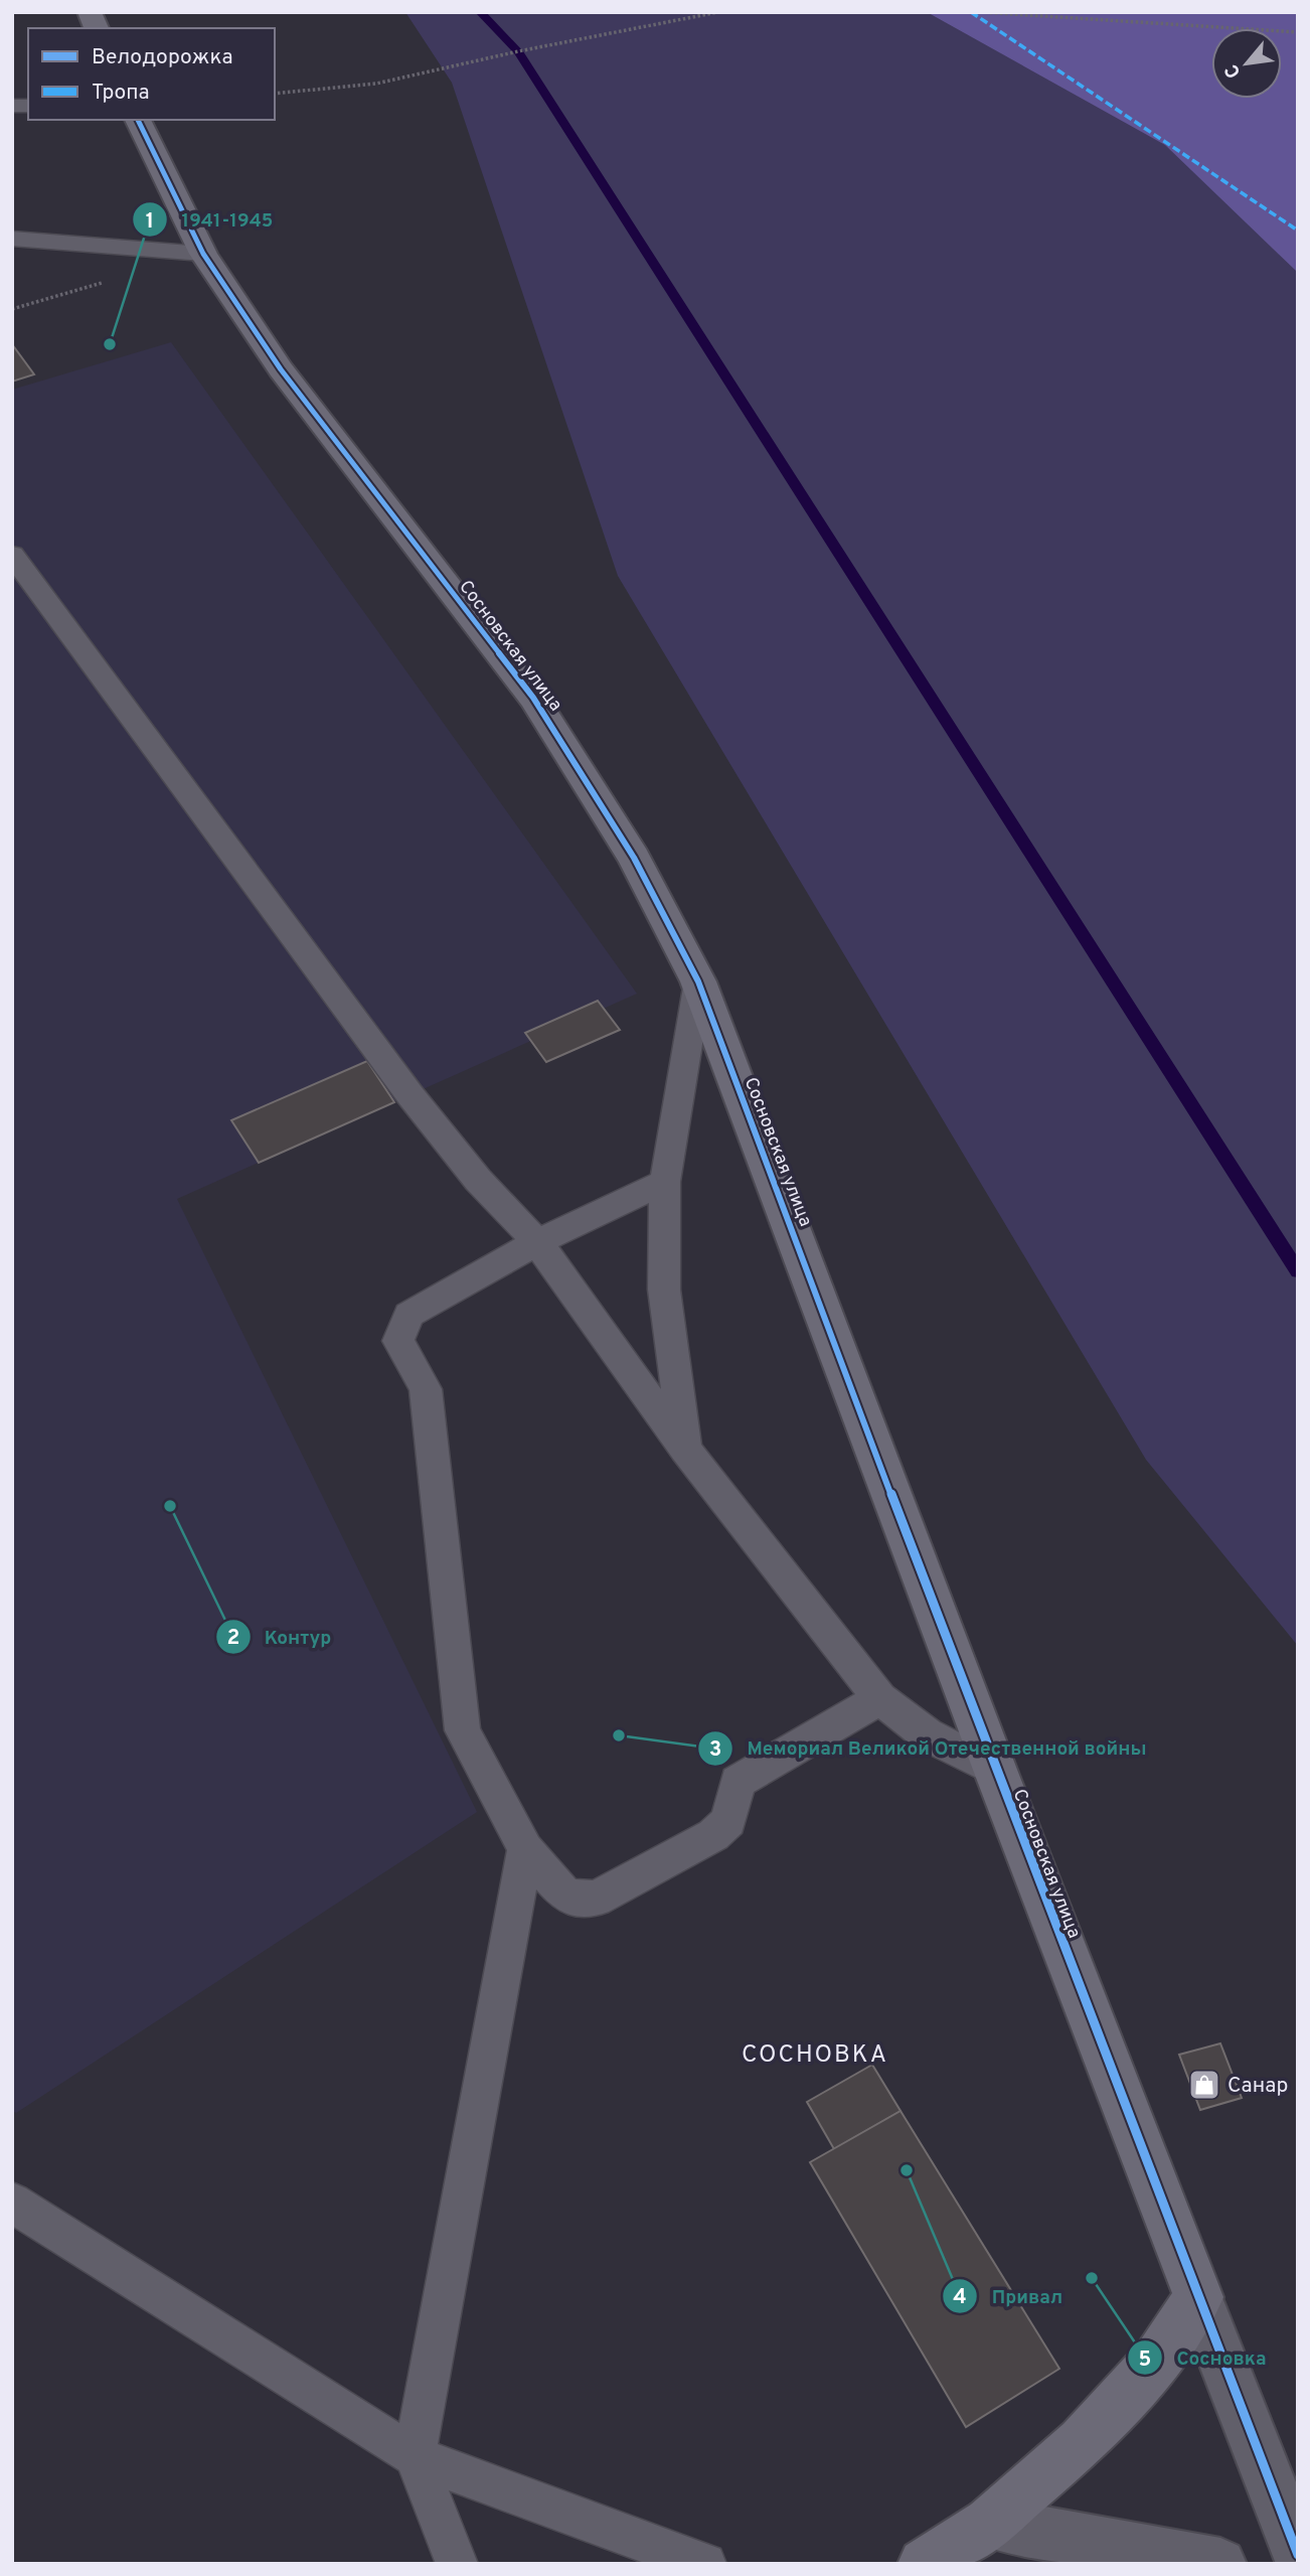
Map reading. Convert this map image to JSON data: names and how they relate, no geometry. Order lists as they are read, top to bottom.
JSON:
{
  "streets": {
    "street": ["Сосновская улица"]
  },
  "districts": ["СОСНОВКА"],
  "places": {
    "other": [
      "1941-1945",
      "Контур",
      "Мемориал Великой Отечественной войны",
      "Привал",
      "Сосновка"
    ],
    "shop": ["Санар"]
  },
  "legend": ["Велодорожка", "Тропа"],
  "north": "bottom left"
}
